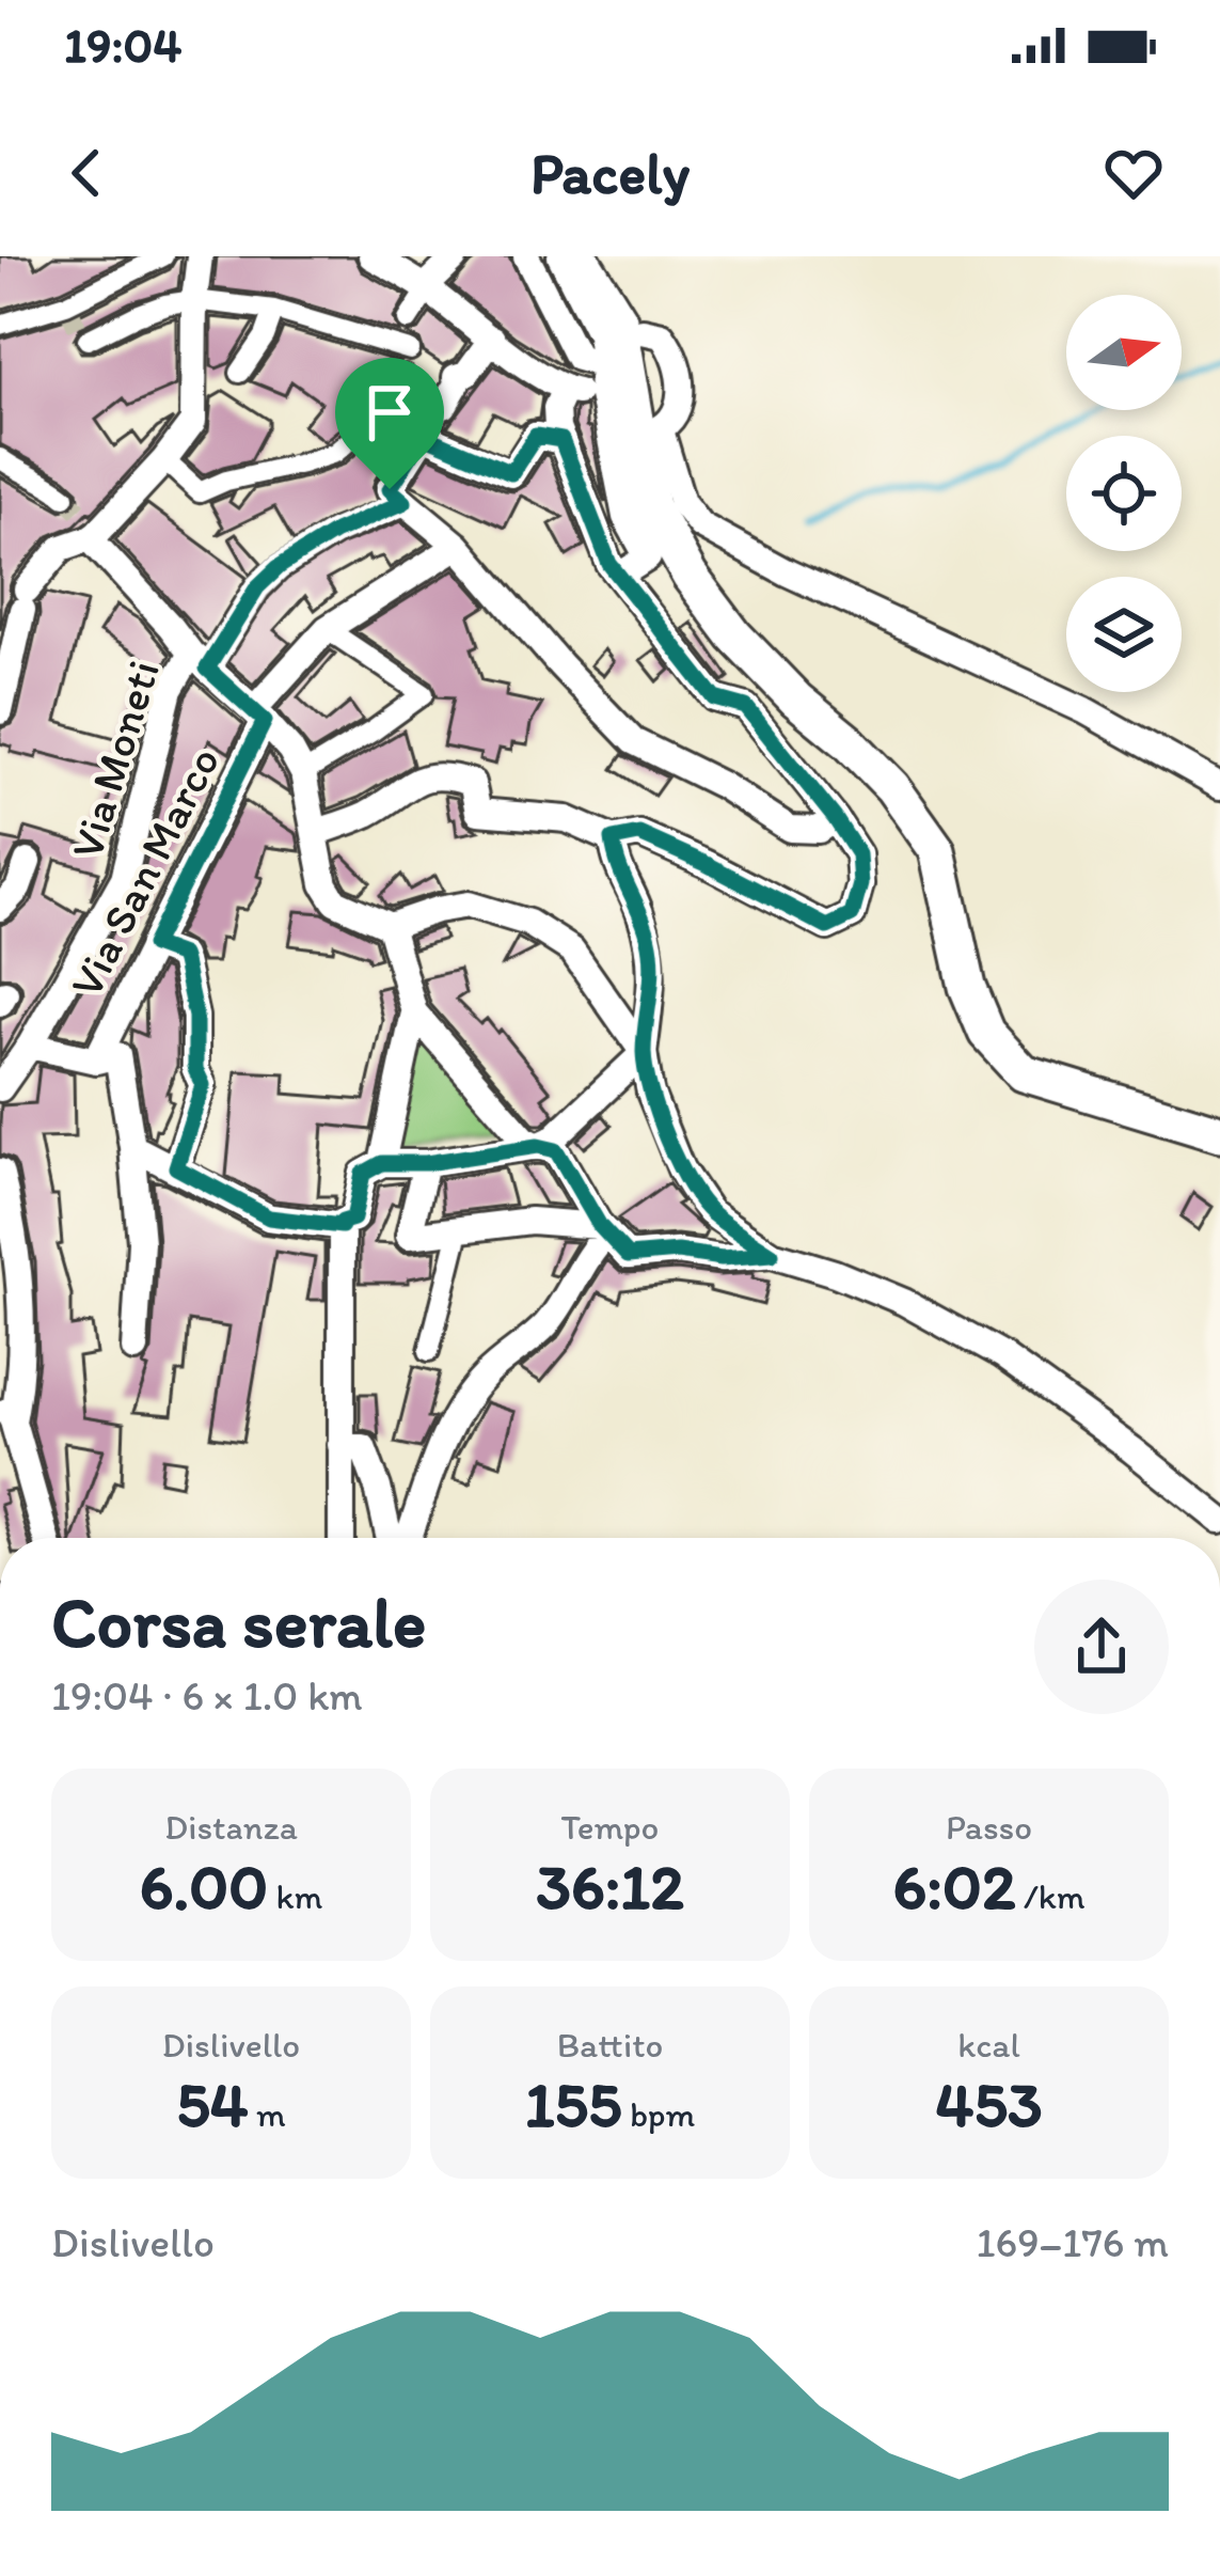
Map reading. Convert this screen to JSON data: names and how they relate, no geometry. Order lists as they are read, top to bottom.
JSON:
{
  "streets": {
    "street": ["Via Moneti", "Via San Marco"]
  },
  "north": "right",
  "page": {
    "status": "19:04",
    "header": "Pacely",
    "heading": ["Corsa serale", "19:04 · 6 × 1.0 km"],
    "stats": [
      ["Distanza", "6.00 km"],
      ["Tempo", "36:12"],
      ["Passo", "6:02 /km"],
      ["Dislivello", "54 m"],
      ["Battito", "155 bpm"],
      ["kcal", "453"]
    ],
    "chart": ["Dislivello", "169–176 m"]
  }
}
